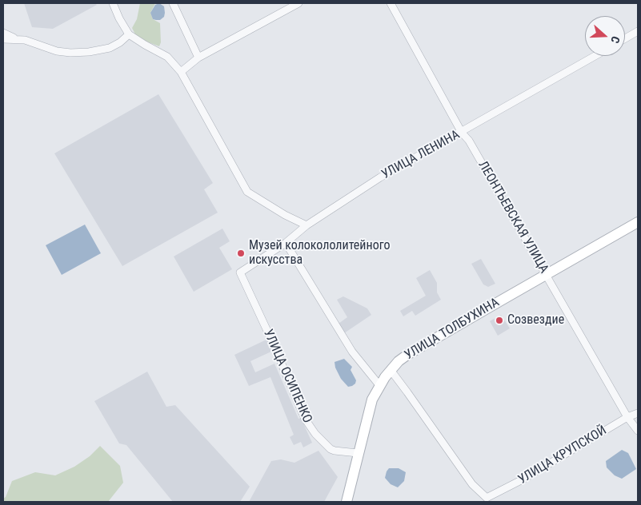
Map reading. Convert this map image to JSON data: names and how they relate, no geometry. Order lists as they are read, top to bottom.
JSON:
{
  "streets": {
    "main road": ["УЛИЦА ТОЛБУХИНА"],
    "street": [
      "УЛИЦА ЛЕНИНА",
      "ЛЕОНТЬЕВСКАЯ УЛИЦА",
      "УЛИЦА ОСИПЕНКО",
      "УЛИЦА КРУПСКОЙ"
    ]
  },
  "crossings": [
    ["УЛИЦА ЛЕНИНА", "ЛЕОНТЬЕВСКАЯ УЛИЦА"],
    ["УЛИЦА ЛЕНИНА", "УЛИЦА ОСИПЕНКО"],
    ["ЛЕОНТЬЕВСКАЯ УЛИЦА", "УЛИЦА ТОЛБУХИНА"],
    ["ЛЕОНТЬЕВСКАЯ УЛИЦА", "УЛИЦА КРУПСКОЙ"],
    ["УЛИЦА ТОЛБУХИНА", "УЛИЦА ОСИПЕНКО"]
  ],
  "places": ["Музей колокололитейного искусства", "Созвездие"],
  "north": "right"
}
